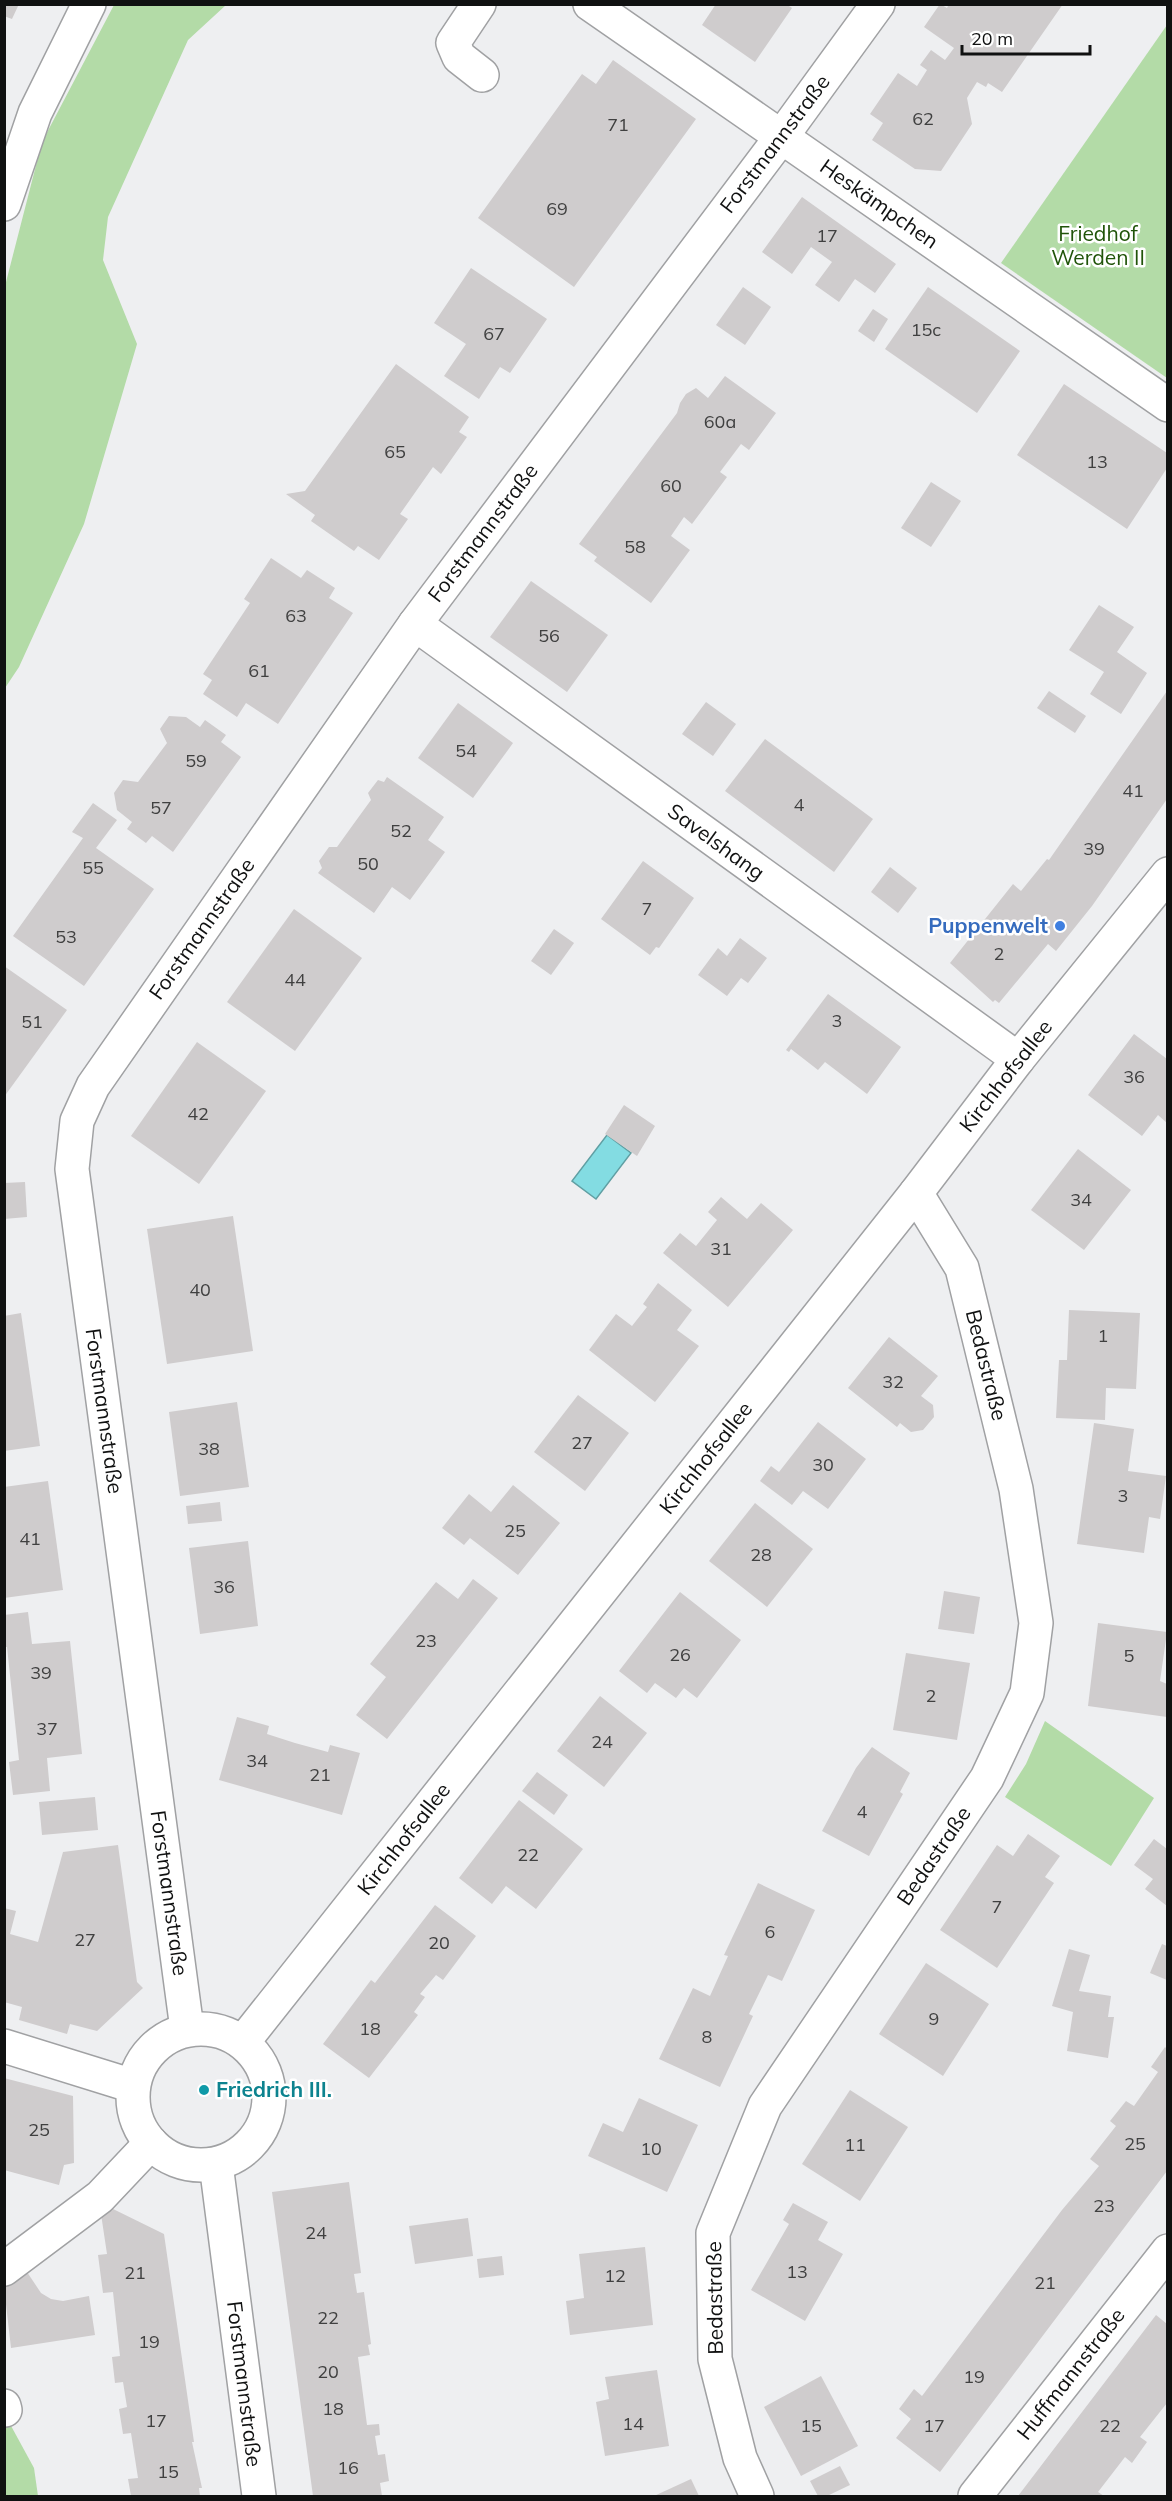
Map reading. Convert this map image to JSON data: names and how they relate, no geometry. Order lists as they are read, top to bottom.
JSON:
{
  "streets": {
    "street": [
      "Forstmannstraße",
      "Heskämpchen",
      "Savelshang",
      "Kirchhofsallee",
      "Bedastraße",
      "Huffmannstraße"
    ]
  },
  "crossings": [
    ["Forstmannstraße", "Heskämpchen"],
    ["Forstmannstraße", "Savelshang"],
    ["Forstmannstraße", "Kirchhofsallee"],
    ["Savelshang", "Kirchhofsallee"],
    ["Kirchhofsallee", "Bedastraße"]
  ],
  "parks": ["Friedhof Werden II"],
  "places": ["Puppenwelt", "Friedrich III."],
  "house_numbers": [
    "62",
    "71",
    "69",
    "17",
    "15c",
    "67",
    "60a",
    "65",
    "13",
    "60",
    "58",
    "63",
    "56",
    "61",
    "54",
    "59",
    "41",
    "4",
    "57",
    "52",
    "39",
    "50",
    "55",
    "7",
    "53",
    "2",
    "44",
    "3",
    "51",
    "36",
    "42",
    "34",
    "31",
    "40",
    "1",
    "32",
    "27",
    "38",
    "30",
    "3",
    "25",
    "41",
    "28",
    "36",
    "23",
    "26",
    "5",
    "39",
    "2",
    "37",
    "24",
    "34",
    "21",
    "4",
    "22",
    "7",
    "6",
    "27",
    "20",
    "9",
    "18",
    "8",
    "25",
    "25",
    "11",
    "10",
    "23",
    "24",
    "13",
    "21",
    "12",
    "21",
    "22",
    "19",
    "20",
    "19",
    "18",
    "17",
    "14",
    "15",
    "17",
    "22",
    "16",
    "15"
  ],
  "scale_bar": "20 m"
}
